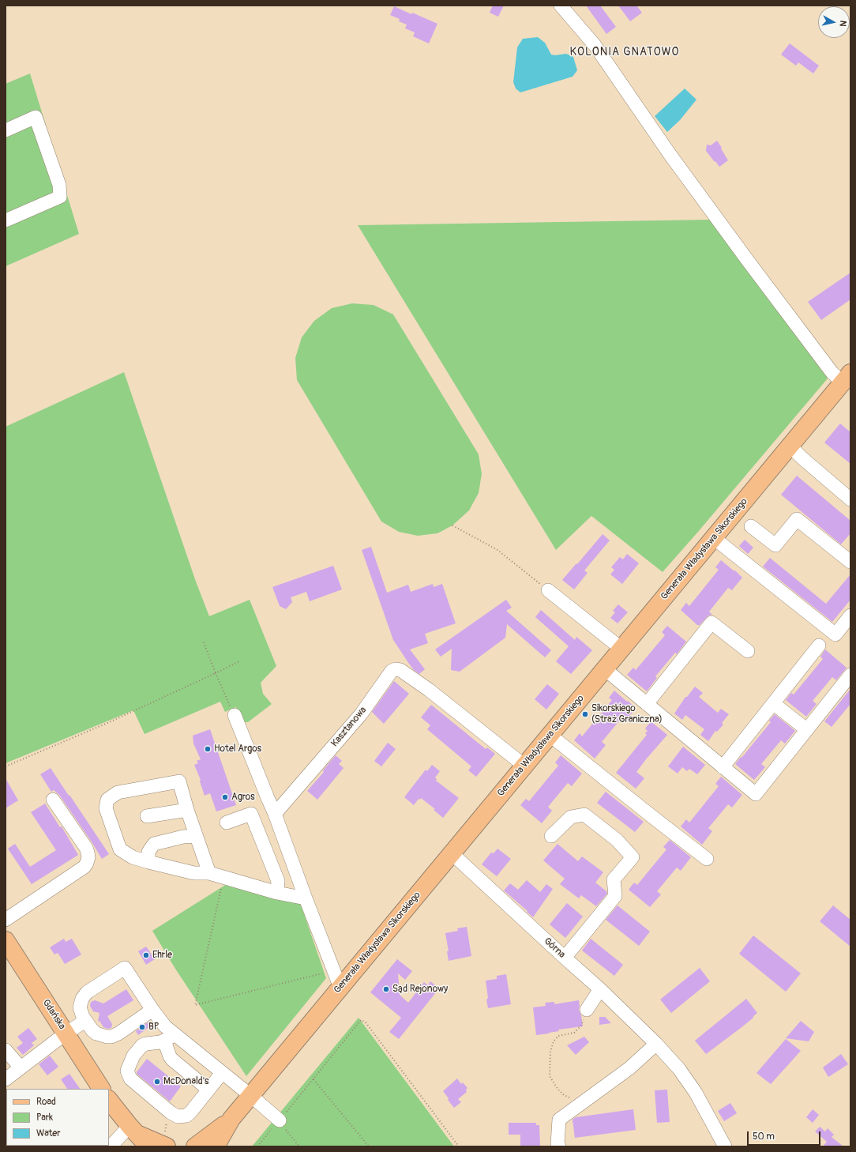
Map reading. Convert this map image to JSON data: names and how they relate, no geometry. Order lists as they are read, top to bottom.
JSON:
{
  "streets": {
    "main road": ["Generała Władysława Sikorskiego", "Gdańska"],
    "street": ["Kasztanowa", "Górna"]
  },
  "crossings": [
    ["Generała Władysława Sikorskiego", "Kasztanowa"],
    ["Generała Władysława Sikorskiego", "Górna"]
  ],
  "districts": ["KOLONIA GNATOWO"],
  "places": [
    "Sikorskiego (Straż Graniczna)",
    "Hotel Argos",
    "Agros",
    "Ehrle",
    "Sąd Rejonowy",
    "BP",
    "McDonald's"
  ],
  "legend": ["Road", "Park", "Water"],
  "scale_bar": "50 m",
  "north": "right"
}
